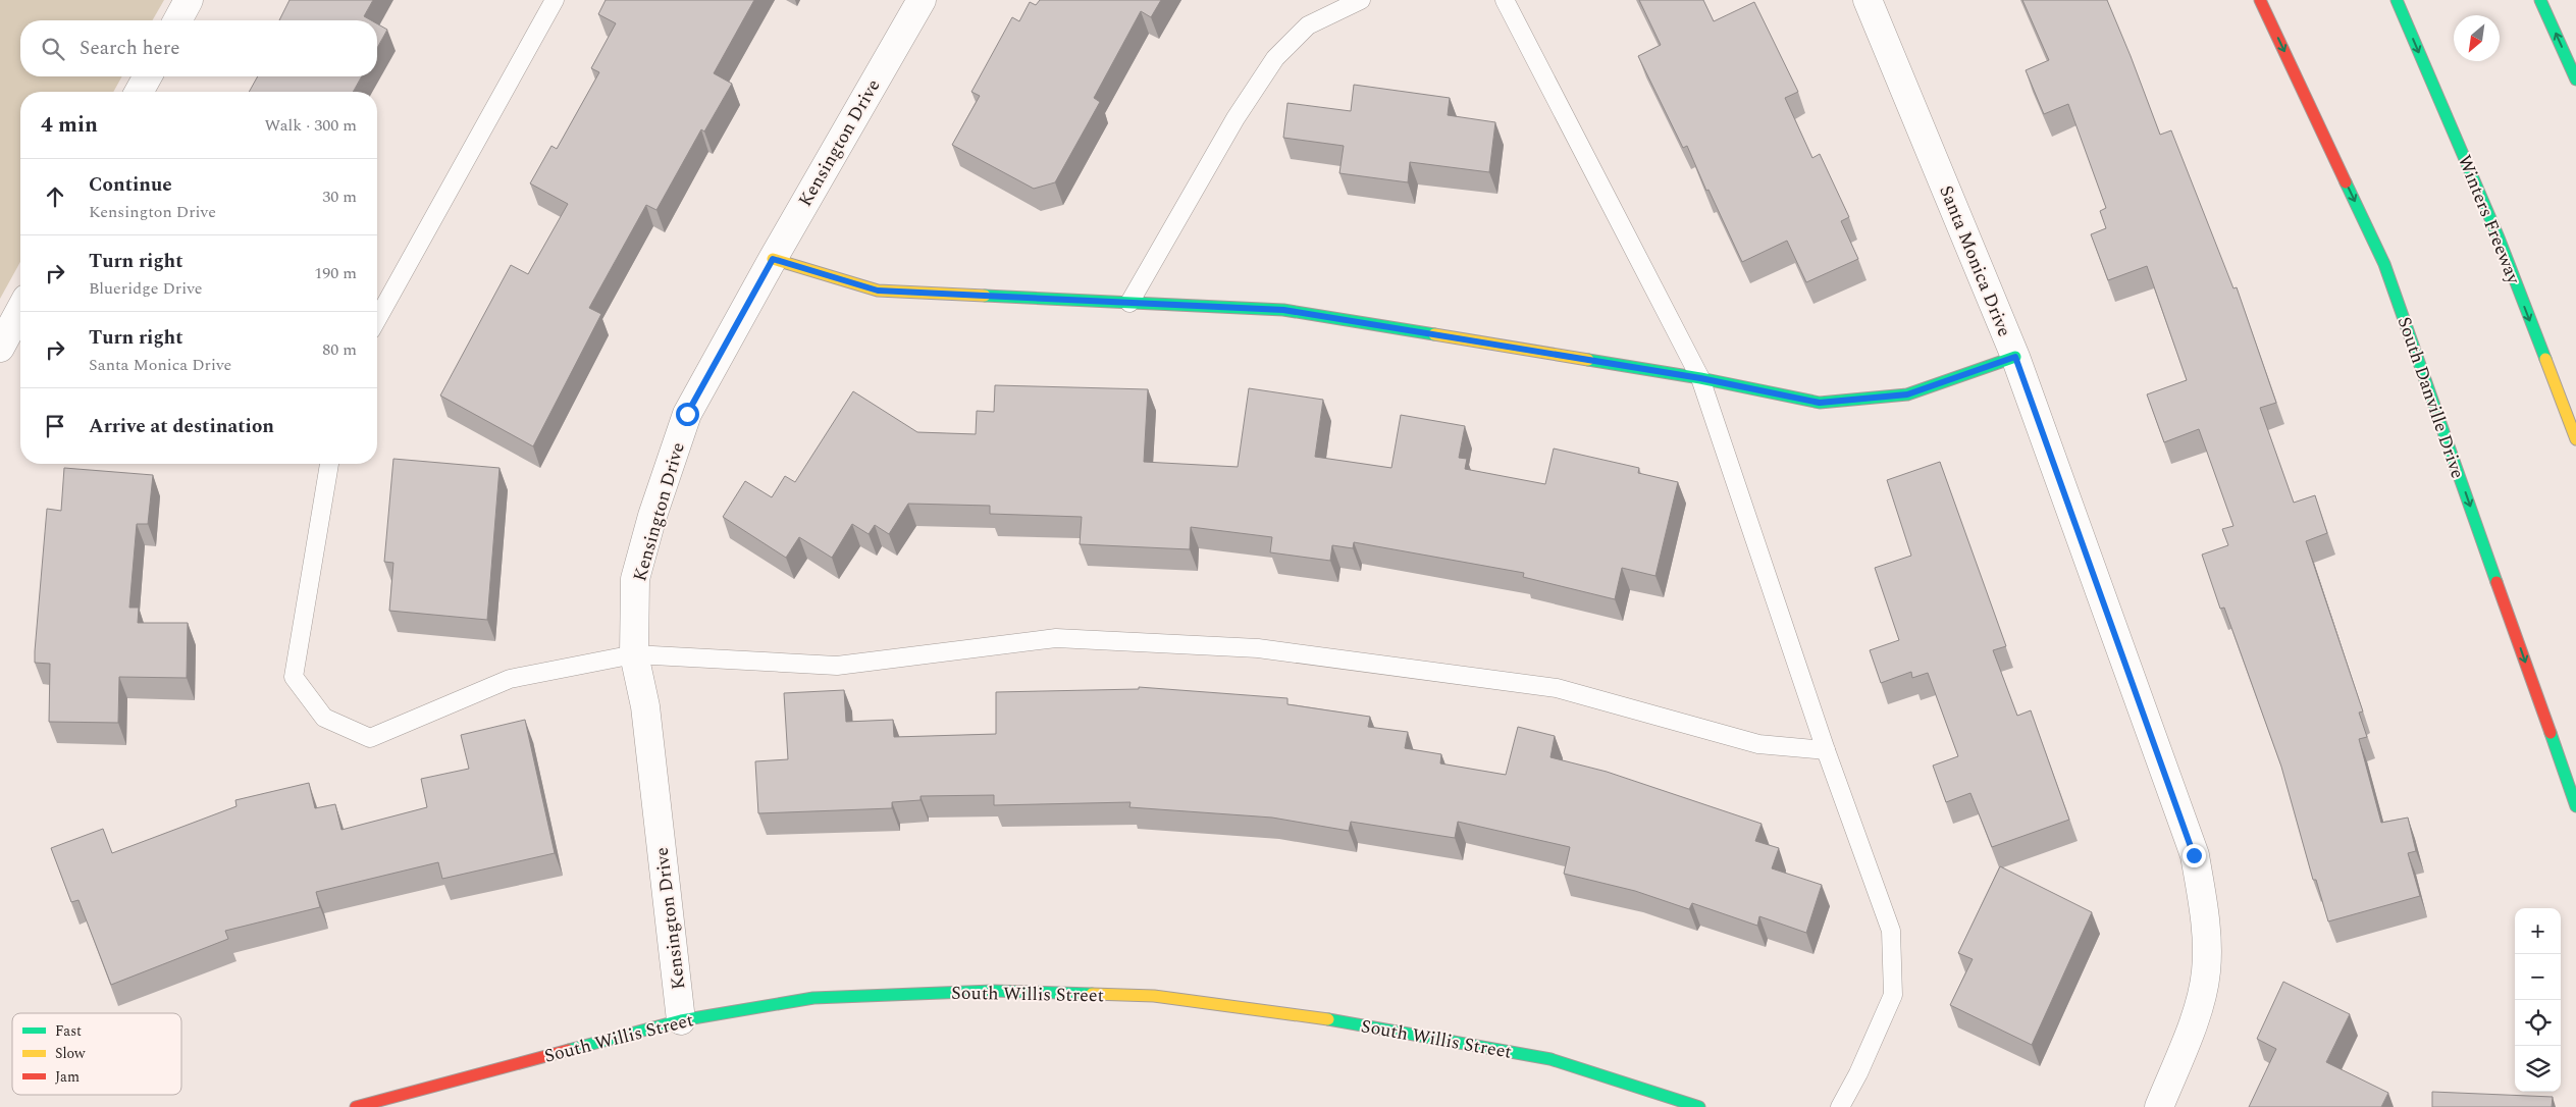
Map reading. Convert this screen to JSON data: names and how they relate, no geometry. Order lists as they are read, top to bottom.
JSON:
{
  "streets": {
    "main road": ["Winters Freeway", "South Danville Drive", "South Willis Street"],
    "street": ["Kensington Drive", "Santa Monica Drive"]
  },
  "crossings": [
    ["Kensington Drive", "South Willis Street"]
  ],
  "one_way": ["Winters Freeway", "South Danville Drive"],
  "legend": ["Fast", "Slow", "Jam"],
  "north": "bottom left",
  "page": {
    "search": "Search here",
    "heading": ["4 min", "Walk · 300 m"],
    "list": [
      ["Continue", "Kensington Drive", "30 m"],
      ["Turn right", "Blueridge Drive", "190 m"],
      ["Turn right", "Santa Monica Drive", "80 m"],
      "Arrive at destination"
    ],
    "map_buttons": ["+", "−"]
  }
}
